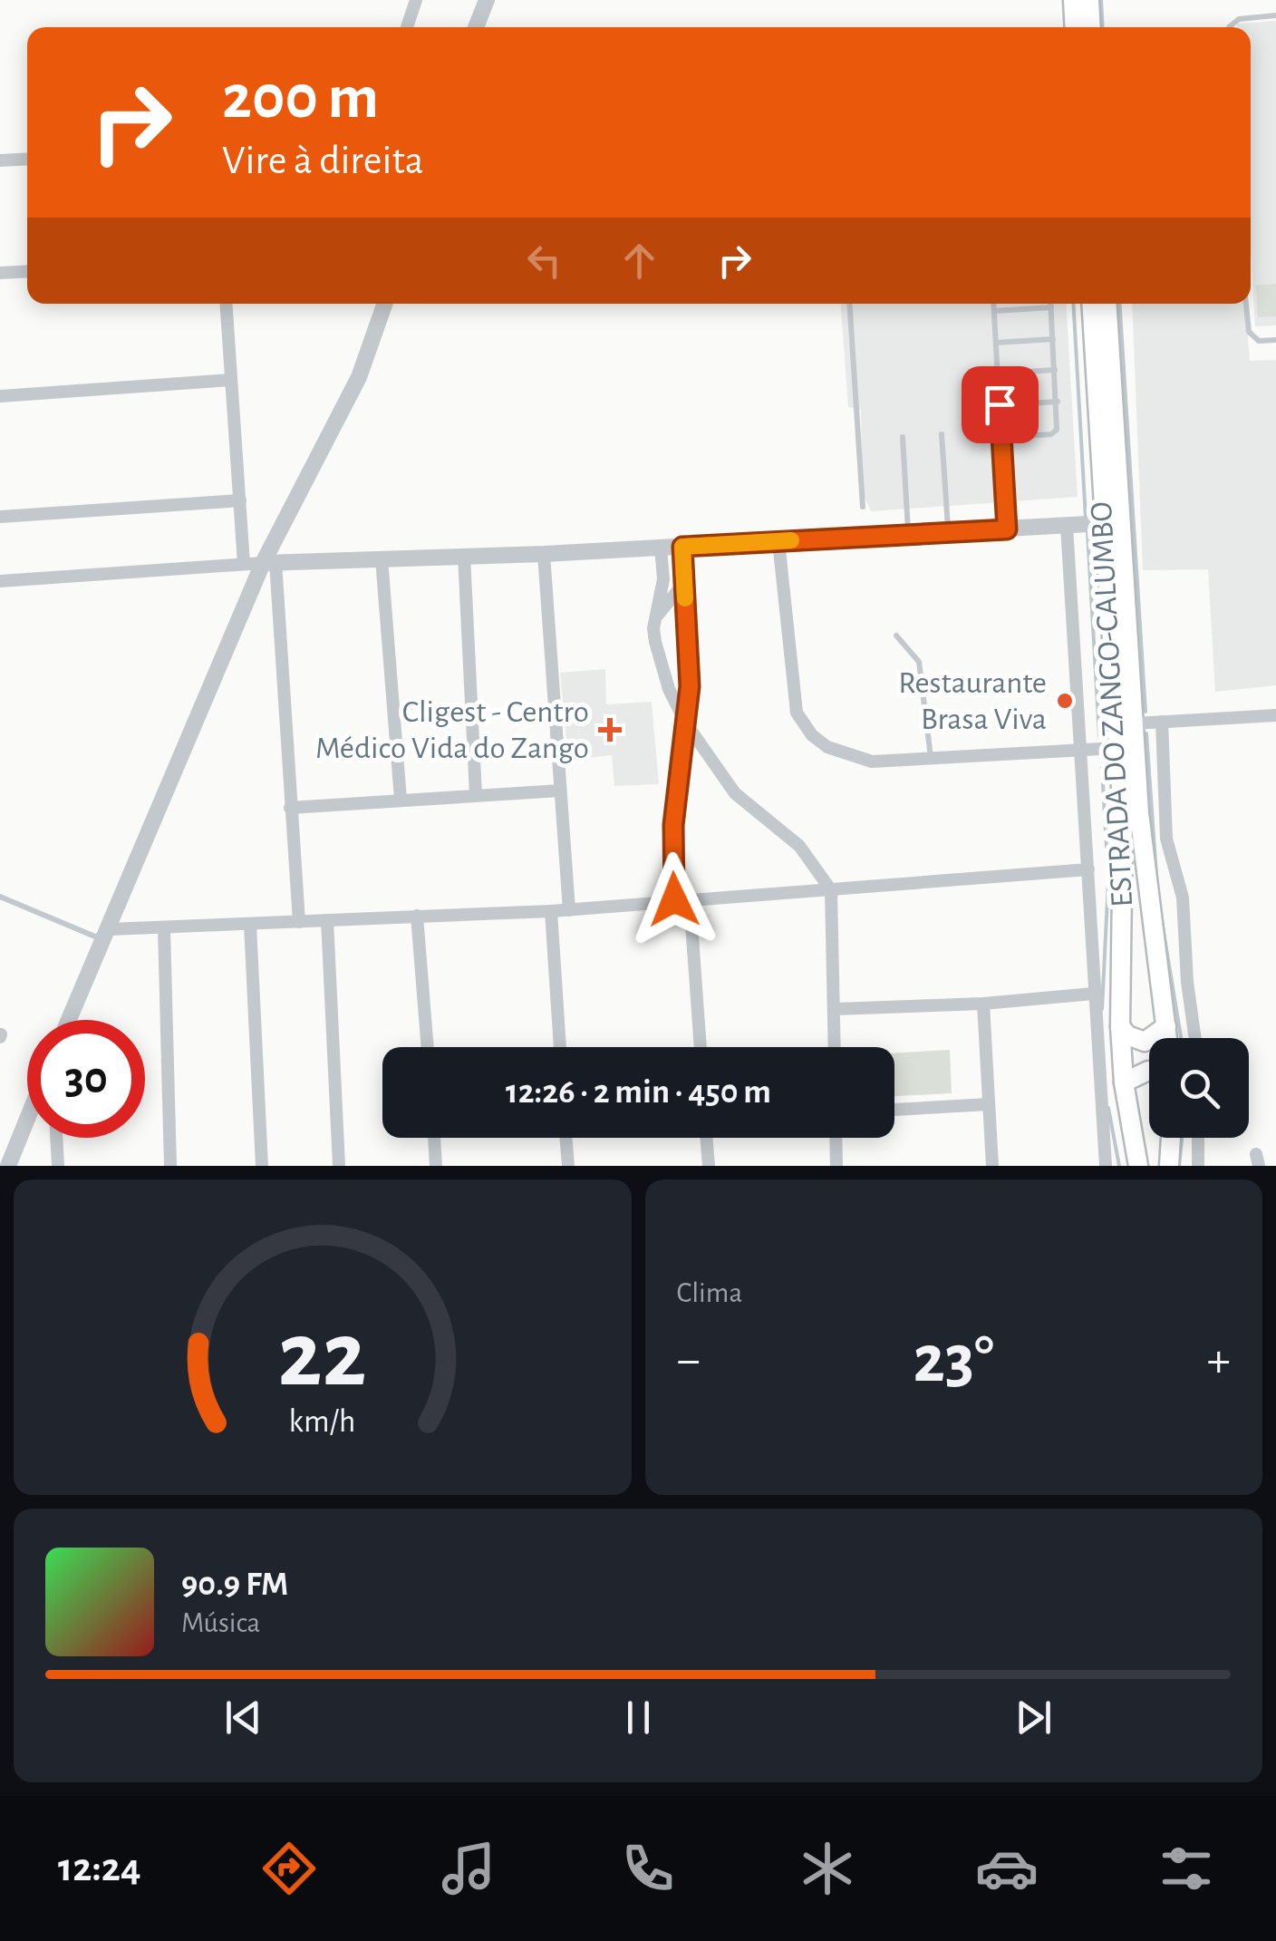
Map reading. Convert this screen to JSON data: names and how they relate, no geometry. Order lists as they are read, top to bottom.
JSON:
{
  "streets": {
    "main road": ["ESTRADA DO ZANGO-CALUMBO"]
  },
  "places": {
    "other": ["Restaurante Brasa Viva"],
    "health": ["Cligest - Centro Médico Vida do Zango"]
  },
  "page": {
    "turn": ["200 m", "Vire à direita"],
    "limit": "30",
    "trip": "12:26 · 2 min · 450 m",
    "tile": "Clima",
    "heat": ["−", "23°", "+"],
    "song": ["90.9 FM", "Música"],
    "tabs": "12:24",
    "gauge": ["22", "km/h"]
  }
}
